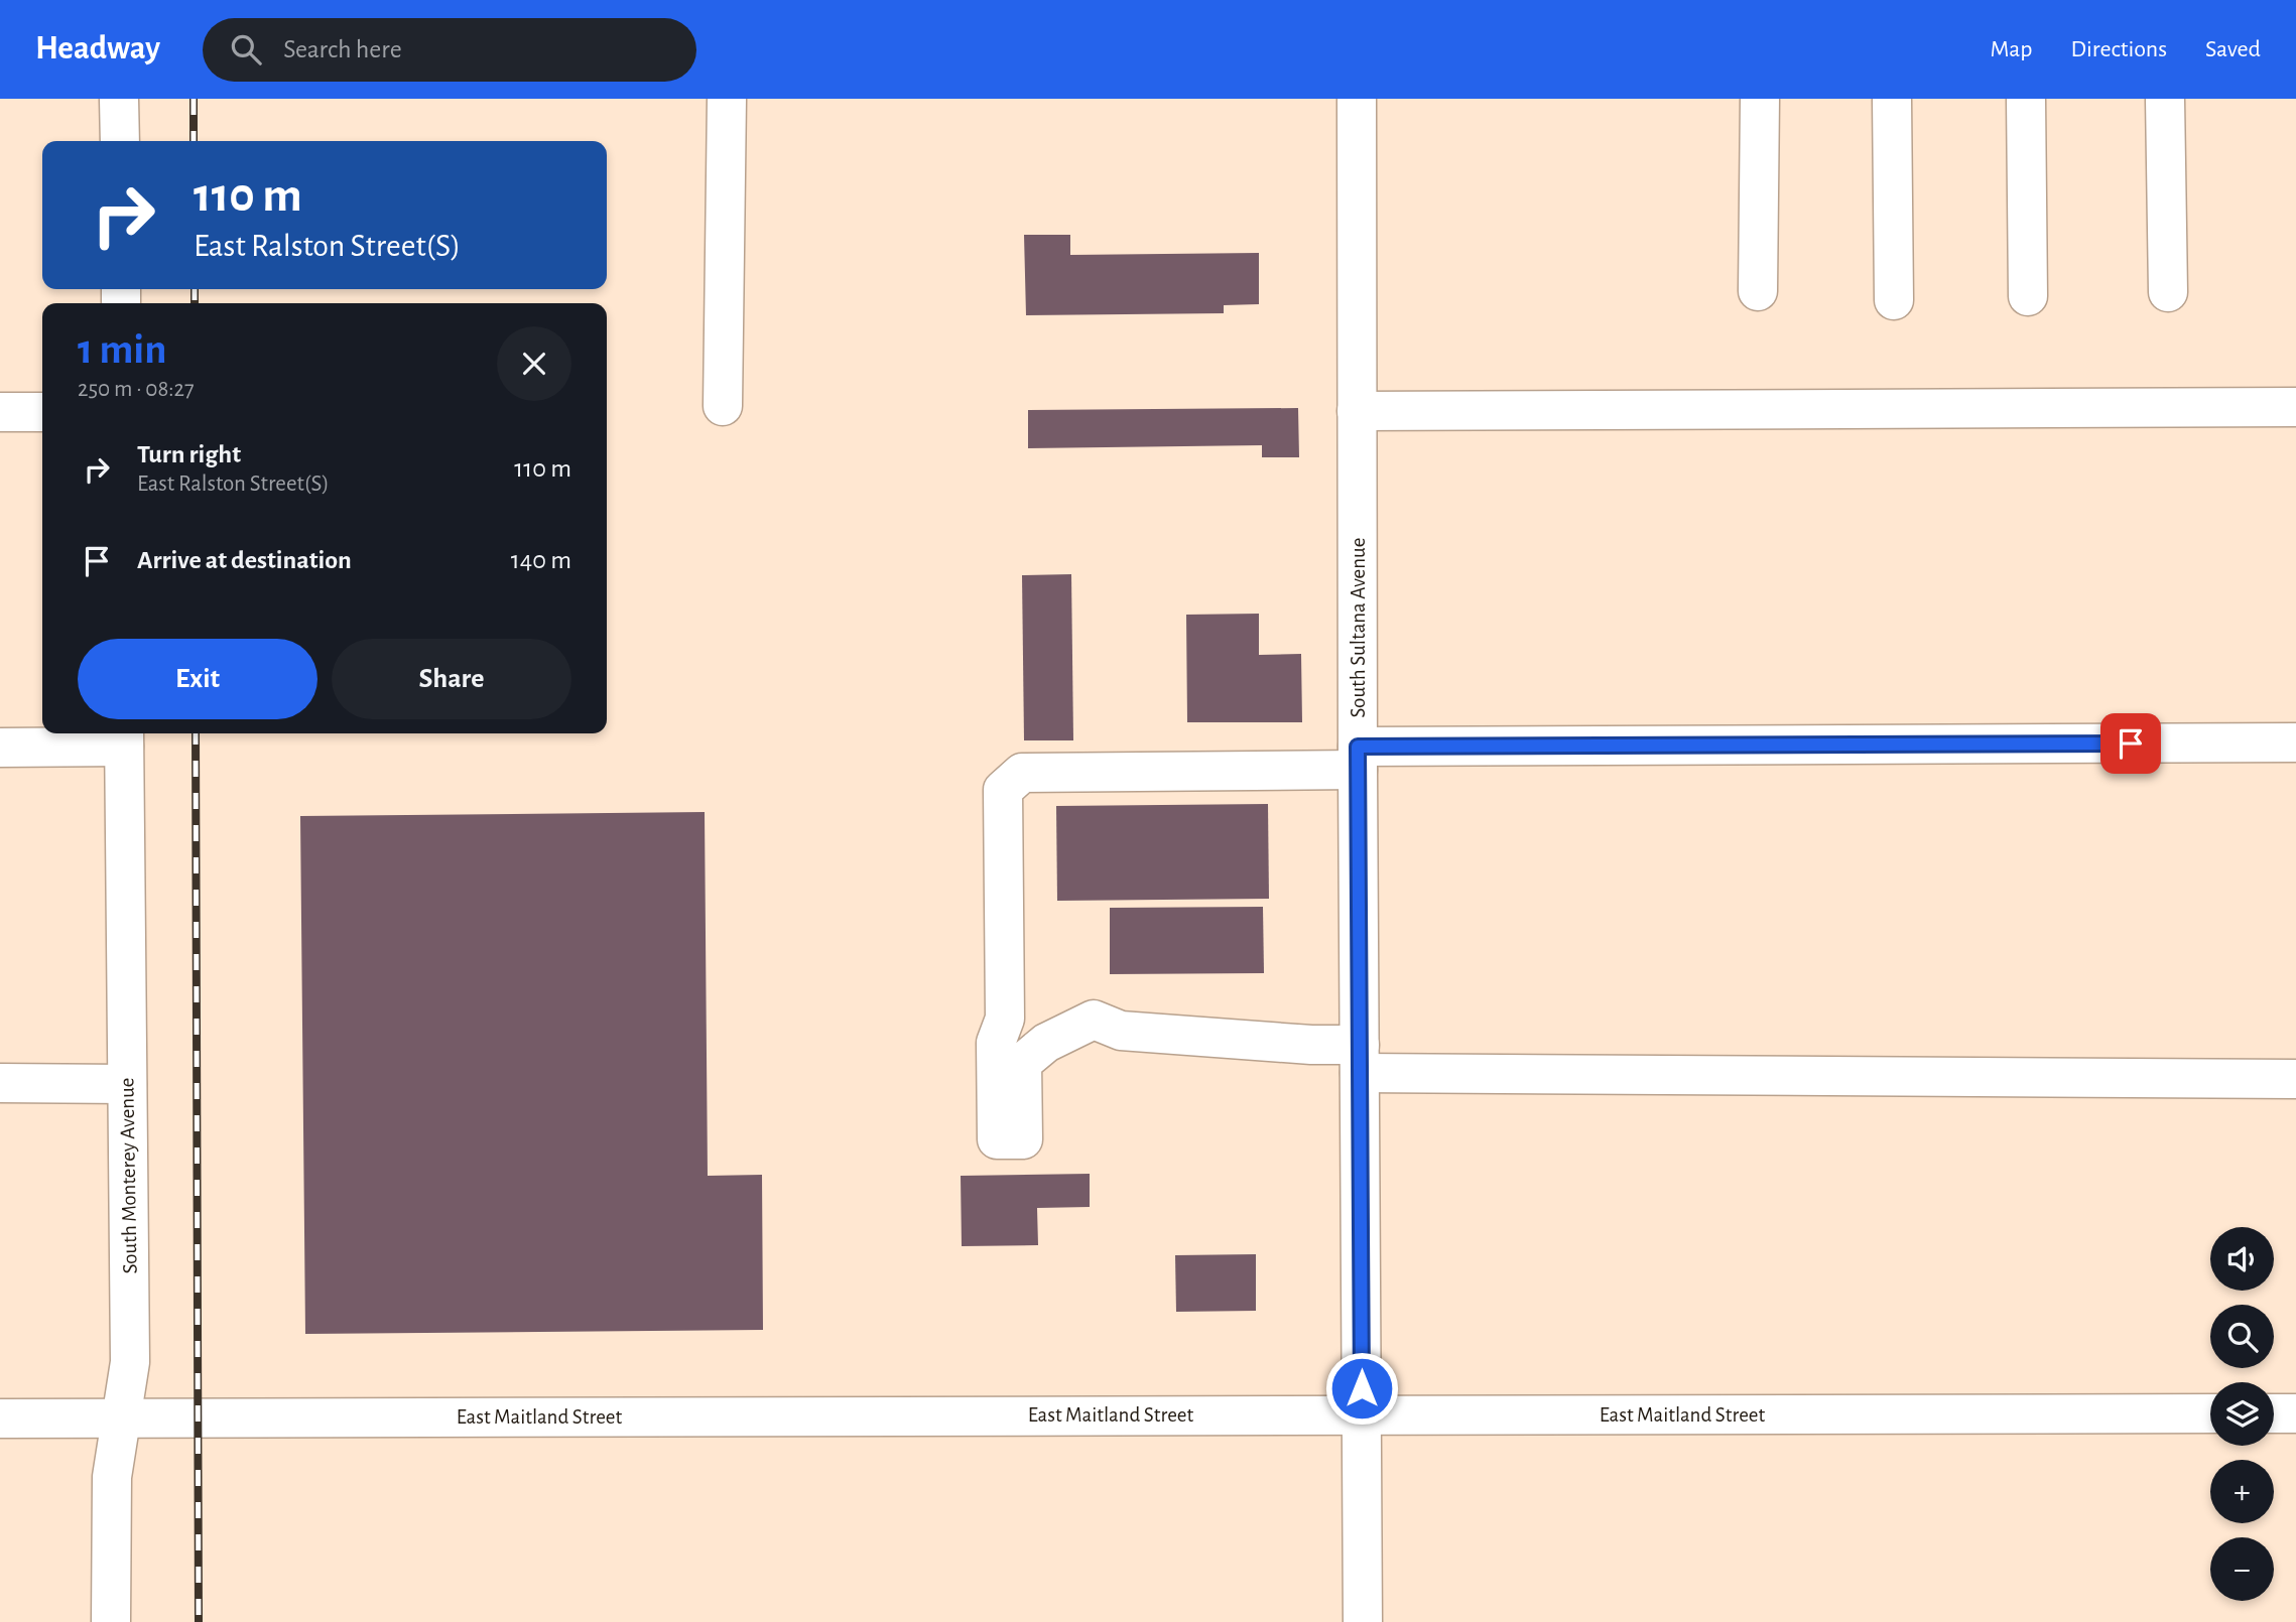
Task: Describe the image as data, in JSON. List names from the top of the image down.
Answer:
{
  "streets": {
    "street": ["South Sultana Avenue", "South Monterey Avenue", "East Maitland Street"]
  },
  "crossings": [
    ["South Sultana Avenue", "East Maitland Street"],
    ["South Monterey Avenue", "East Maitland Street"]
  ],
  "page": {
    "header": "Headway",
    "search": "Search here",
    "nav": ["Map", "Directions", "Saved"],
    "turn": ["110 m", "East Ralston Street(S)"],
    "heading": ["1 min", "250 m · 08:27"],
    "list": [
      {
        "name": "Turn right",
        "note": "East Ralston Street(S)",
        "value": "110 m"
      },
      {
        "name": "Arrive at destination",
        "value": "140 m"
      }
    ],
    "buttons": ["Exit", "Share"],
    "map_buttons": ["+", "−"]
  }
}
